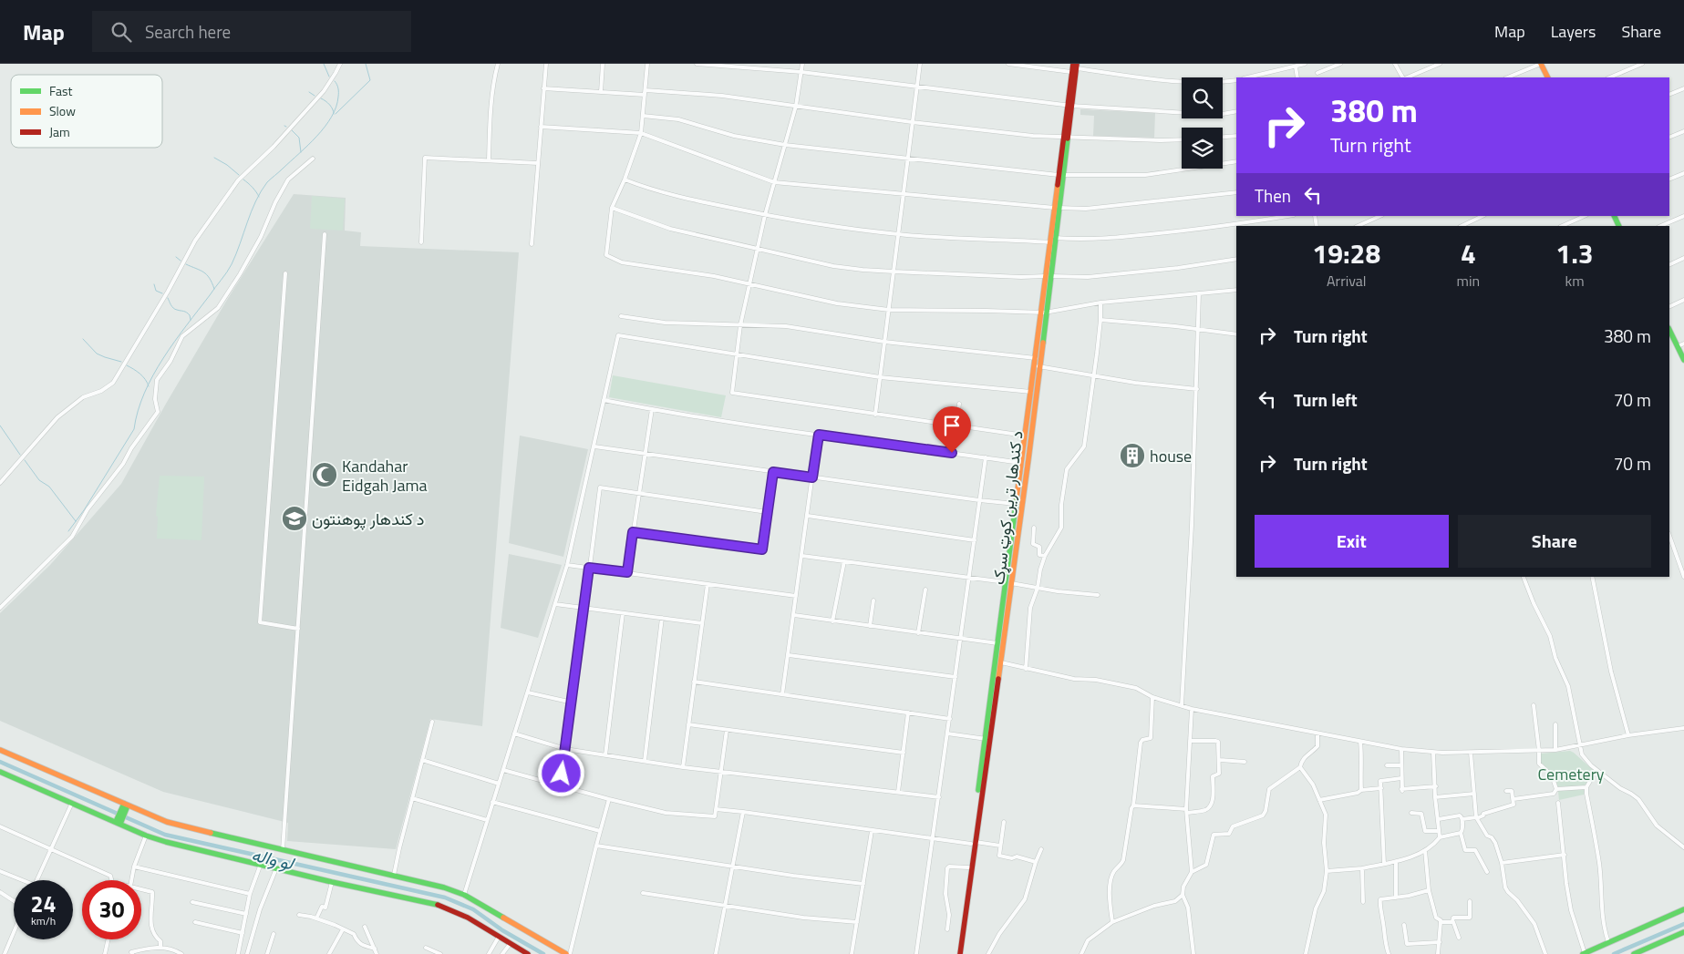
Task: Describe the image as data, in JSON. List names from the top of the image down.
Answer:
{
  "streets": {
    "main road": ["د کندهار ترين کوټ سړک"]
  },
  "water": ["لو واله"],
  "parks": ["Cemetery"],
  "places": {
    "building": ["house"],
    "mosque": ["Kandahar Eidgah Jama"],
    "school or university": ["د کندهار پوهنتون"]
  },
  "legend": ["Fast", "Slow", "Jam"],
  "page": {
    "header": "Map",
    "search": "Search here",
    "nav": ["Map", "Layers", "Share"],
    "turn": ["380 m", "Turn right"],
    "then": "Then",
    "eta": [
      "19:28",
      "Arrival",
      "4",
      "min",
      "1.3",
      "km"
    ],
    "list": [
      {
        "name": "Turn right",
        "value": "380 m"
      },
      {
        "name": "Turn left",
        "value": "70 m"
      },
      {
        "name": "Turn right",
        "value": "70 m"
      }
    ],
    "buttons": ["Exit", "Share"],
    "speed": "24 km/h",
    "limit": "30"
  }
}
